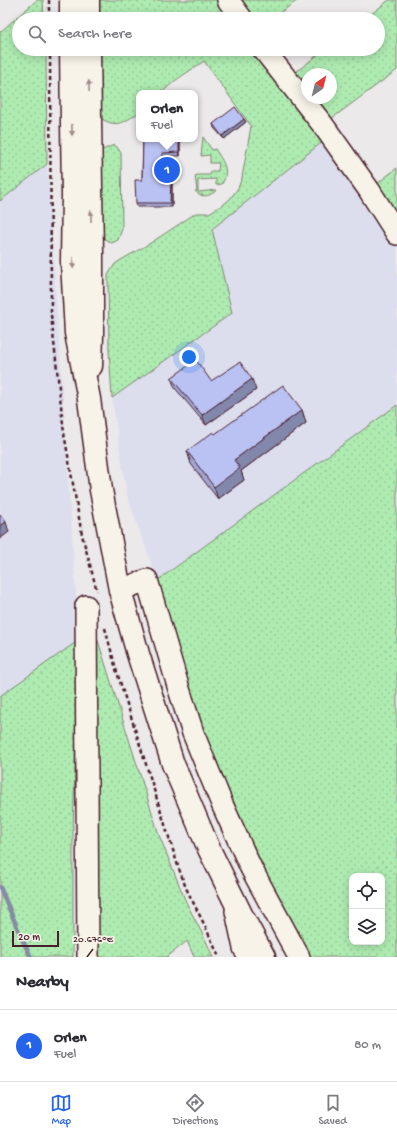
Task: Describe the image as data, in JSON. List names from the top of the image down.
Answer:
{
  "scale_bar": "20 m",
  "north": "top right",
  "page": {
    "search": "Search here",
    "popup": ["Orlen", "Fuel"],
    "pins": "1",
    "scale": "20 m",
    "heading": "Nearby",
    "list": [
      {
        "mark": "1",
        "name": "Orlen",
        "note": "Fuel",
        "value": "80 m"
      }
    ],
    "nav": ["Map", "Directions", "Saved"]
  },
  "coordinates": ["20.676°E"]
}
